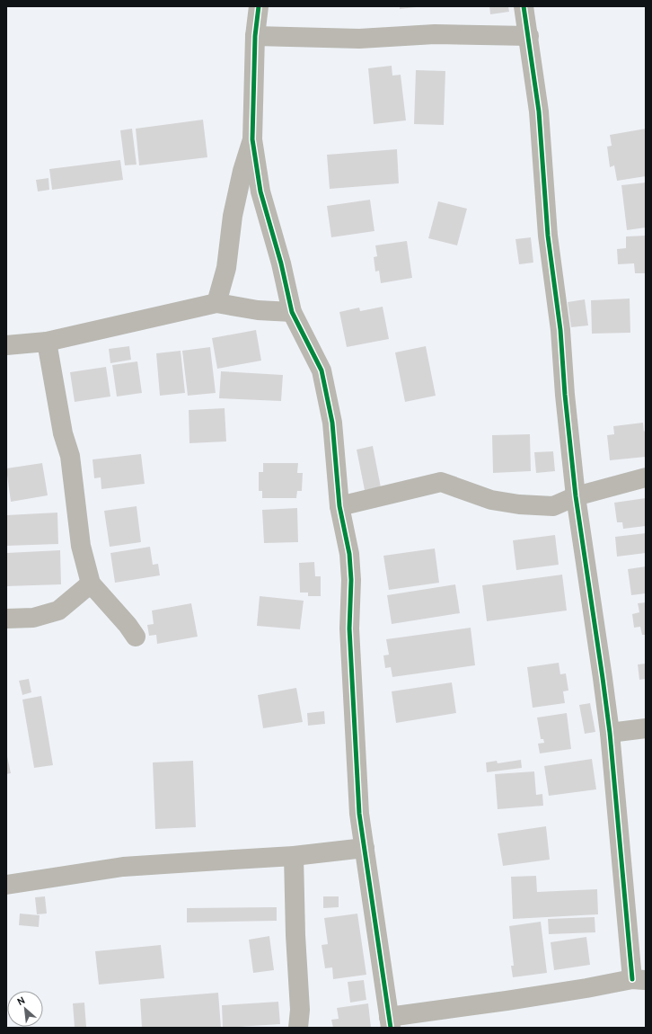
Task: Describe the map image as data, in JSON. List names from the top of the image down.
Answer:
{
  "north": "top left"
}
